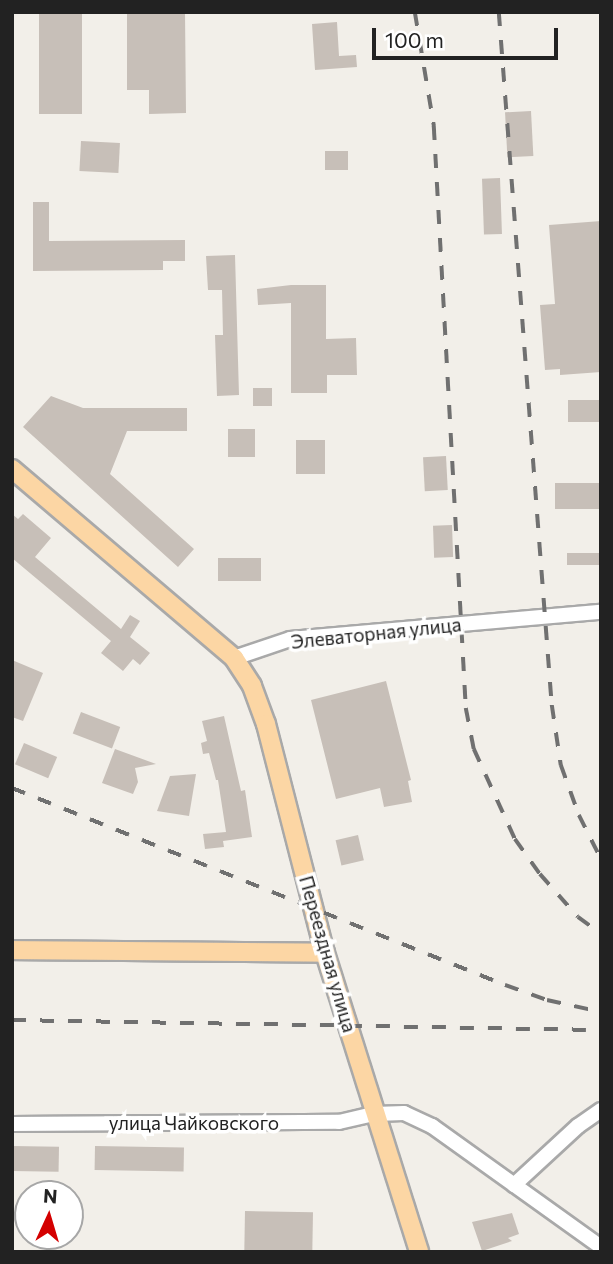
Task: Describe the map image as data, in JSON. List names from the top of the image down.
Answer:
{
  "streets": {
    "main road": ["Переездная улица"],
    "street": ["Элеваторная улица", "улица Чайковского"]
  },
  "crossings": [
    ["Элеваторная улица", "Переездная улица"],
    ["Переездная улица", "улица Чайковского"]
  ],
  "scale_bar": "100 m",
  "north": "top"
}
